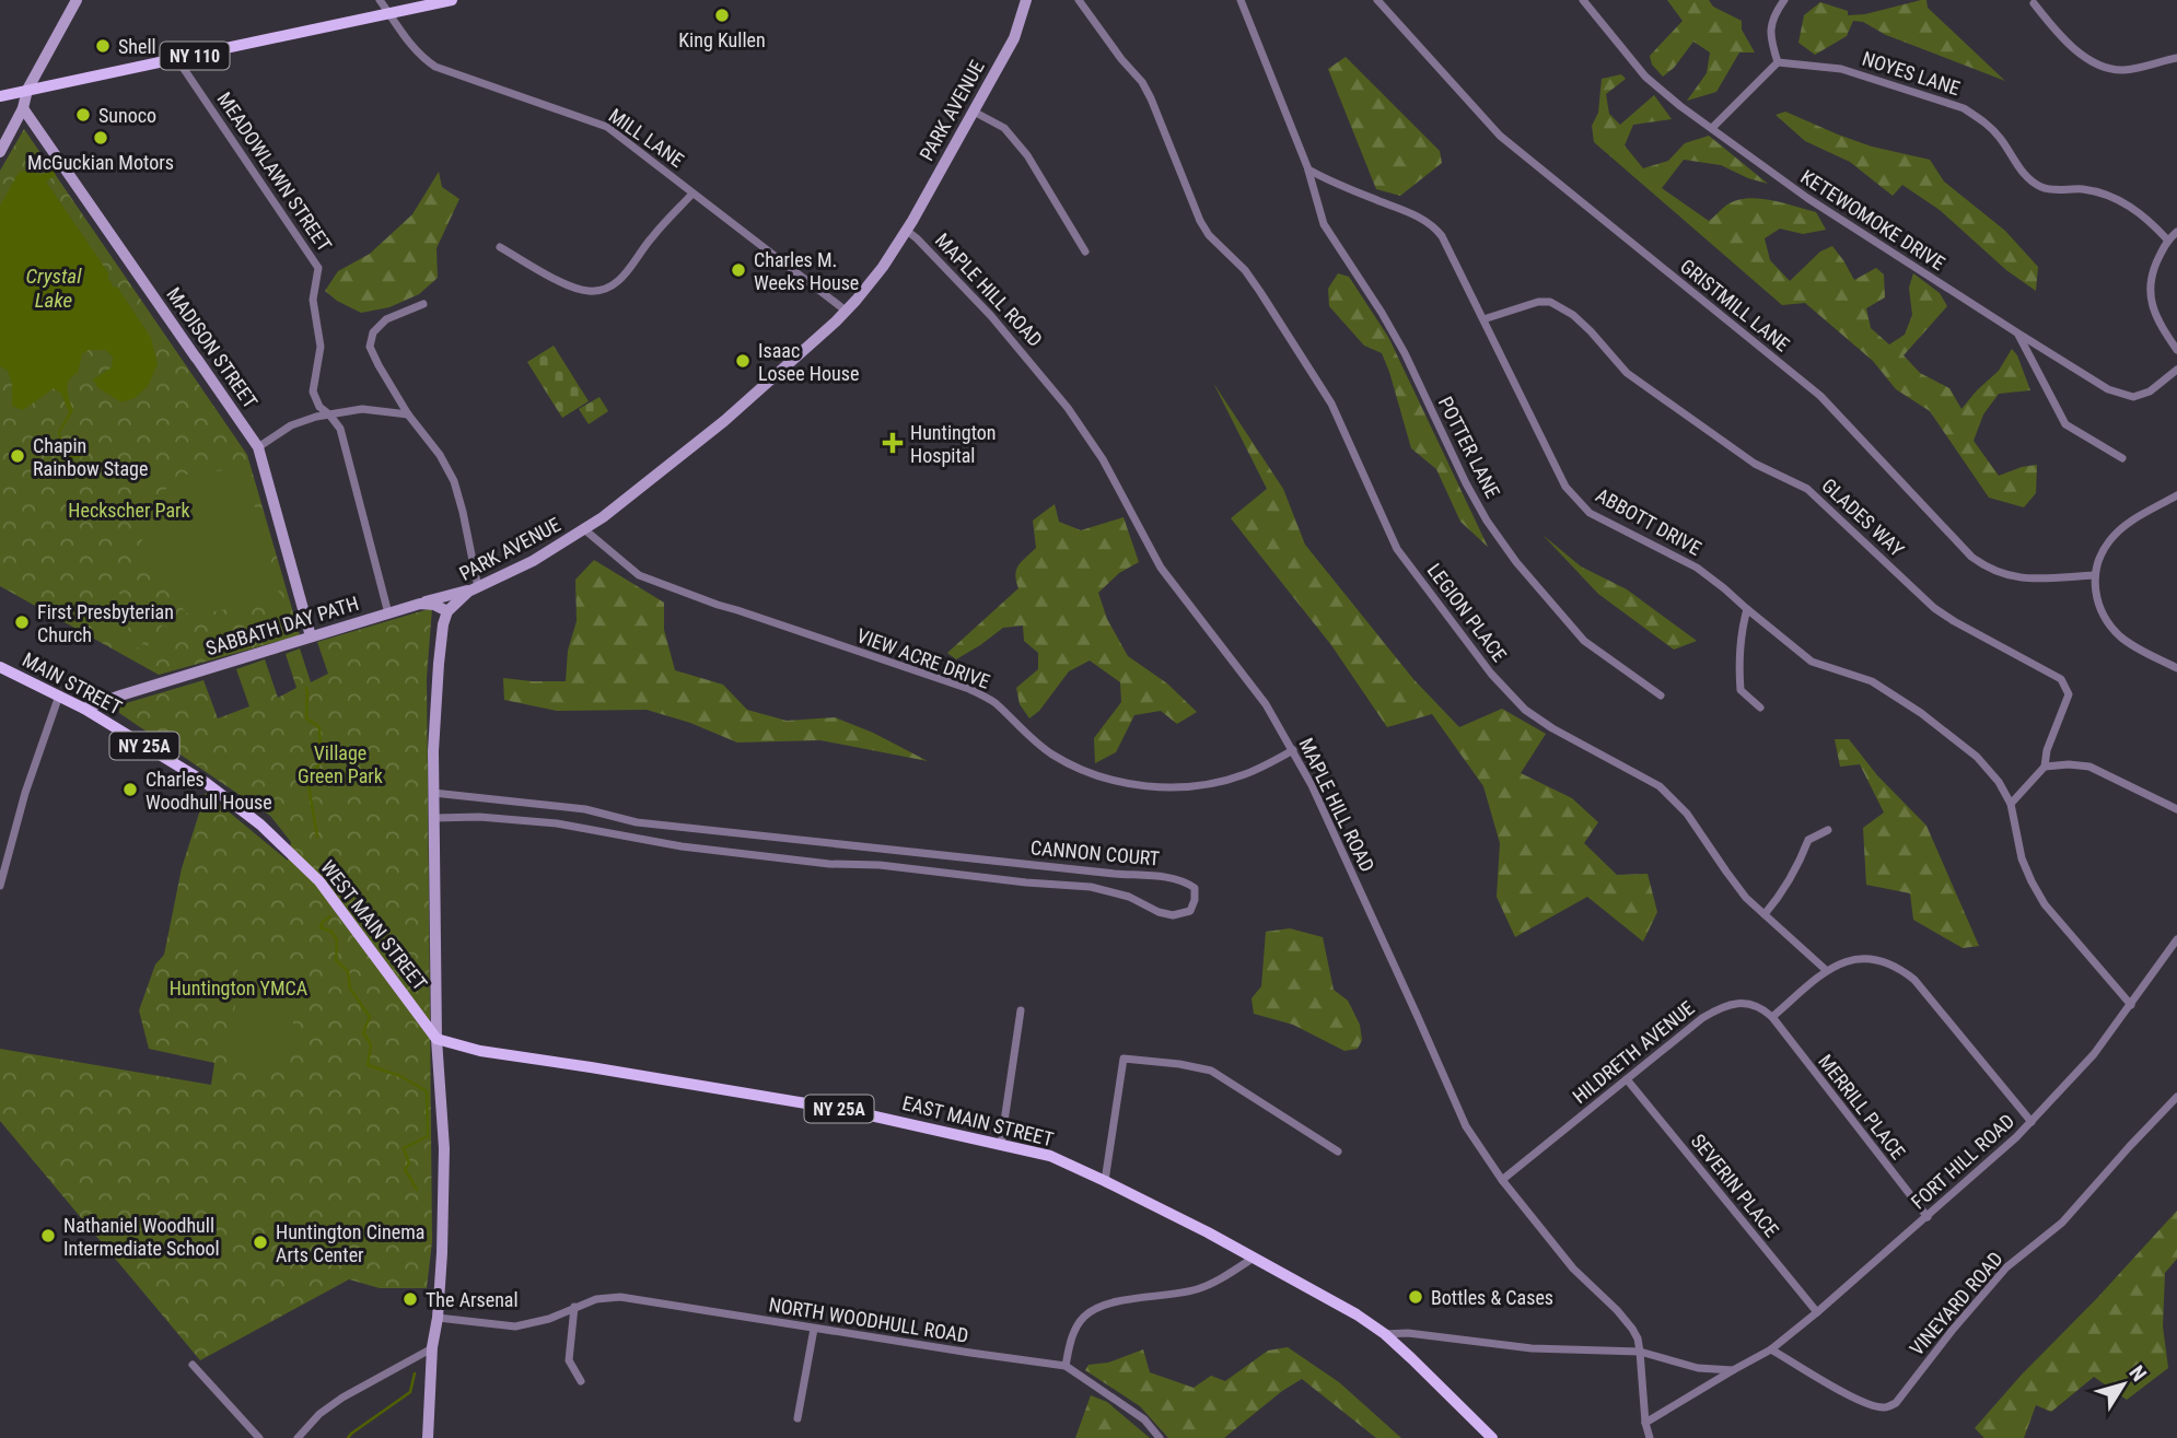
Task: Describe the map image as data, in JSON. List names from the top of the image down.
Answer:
{
  "streets": {
    "main road": [
      "NY 110",
      "PARK AVENUE",
      "MADISON STREET",
      "SABBATH DAY PATH",
      "MAIN STREET",
      "NY 25A",
      "WEST MAIN STREET",
      "EAST MAIN STREET"
    ],
    "street": [
      "NOYES LANE",
      "MILL LANE",
      "MEADOWLAWN STREET",
      "KETEWOMOKE DRIVE",
      "MAPLE HILL ROAD",
      "GRISTMILL LANE",
      "POTTER LANE",
      "GLADES WAY",
      "ABBOTT DRIVE",
      "LEGION PLACE",
      "VIEW ACRE DRIVE",
      "CANNON COURT",
      "HILDRETH AVENUE",
      "MERRILL PLACE",
      "FORT HILL ROAD",
      "SEVERIN PLACE",
      "VINEYARD ROAD",
      "NORTH WOODHULL ROAD"
    ]
  },
  "crossings": [
    ["NY 110", "MILL LANE"],
    ["NY 110", "MEADOWLAWN STREET"],
    ["PARK AVENUE", "MILL LANE"],
    ["PARK AVENUE", "MAPLE HILL ROAD"],
    ["PARK AVENUE", "SABBATH DAY PATH"],
    ["PARK AVENUE", "VIEW ACRE DRIVE"],
    ["MEADOWLAWN STREET", "SABBATH DAY PATH"],
    ["MAPLE HILL ROAD", "VIEW ACRE DRIVE"],
    ["MAPLE HILL ROAD", "HILDRETH AVENUE"],
    ["MAPLE HILL ROAD", "FORT HILL ROAD"],
    ["MADISON STREET", "SABBATH DAY PATH"],
    ["POTTER LANE", "ABBOTT DRIVE"],
    ["GLADES WAY", "ABBOTT DRIVE"],
    ["ABBOTT DRIVE", "FORT HILL ROAD"],
    ["SABBATH DAY PATH", "MAIN STREET"],
    ["MAIN STREET", "WEST MAIN STREET"],
    ["WEST MAIN STREET", "EAST MAIN STREET"],
    ["HILDRETH AVENUE", "MERRILL PLACE"],
    ["HILDRETH AVENUE", "SEVERIN PLACE"],
    ["MERRILL PLACE", "FORT HILL ROAD"],
    ["FORT HILL ROAD", "SEVERIN PLACE"],
    ["FORT HILL ROAD", "VINEYARD ROAD"]
  ],
  "water": ["Crystal Lake"],
  "parks": ["Heckscher Park", "Village Green Park", "Huntington YMCA"],
  "places": {
    "other": [
      "King Kullen",
      "Shell",
      "Sunoco",
      "McGuckian Motors",
      "Charles M. Weeks House",
      "Isaac Losee House",
      "Chapin Rainbow Stage",
      "First Presbyterian Church",
      "Charles Woodhull House",
      "Nathaniel Woodhull Intermediate School",
      "Huntington Cinema Arts Center",
      "Bottles & Cases",
      "The Arsenal"
    ],
    "health": ["Huntington Hospital"]
  },
  "north": "top right"
}
